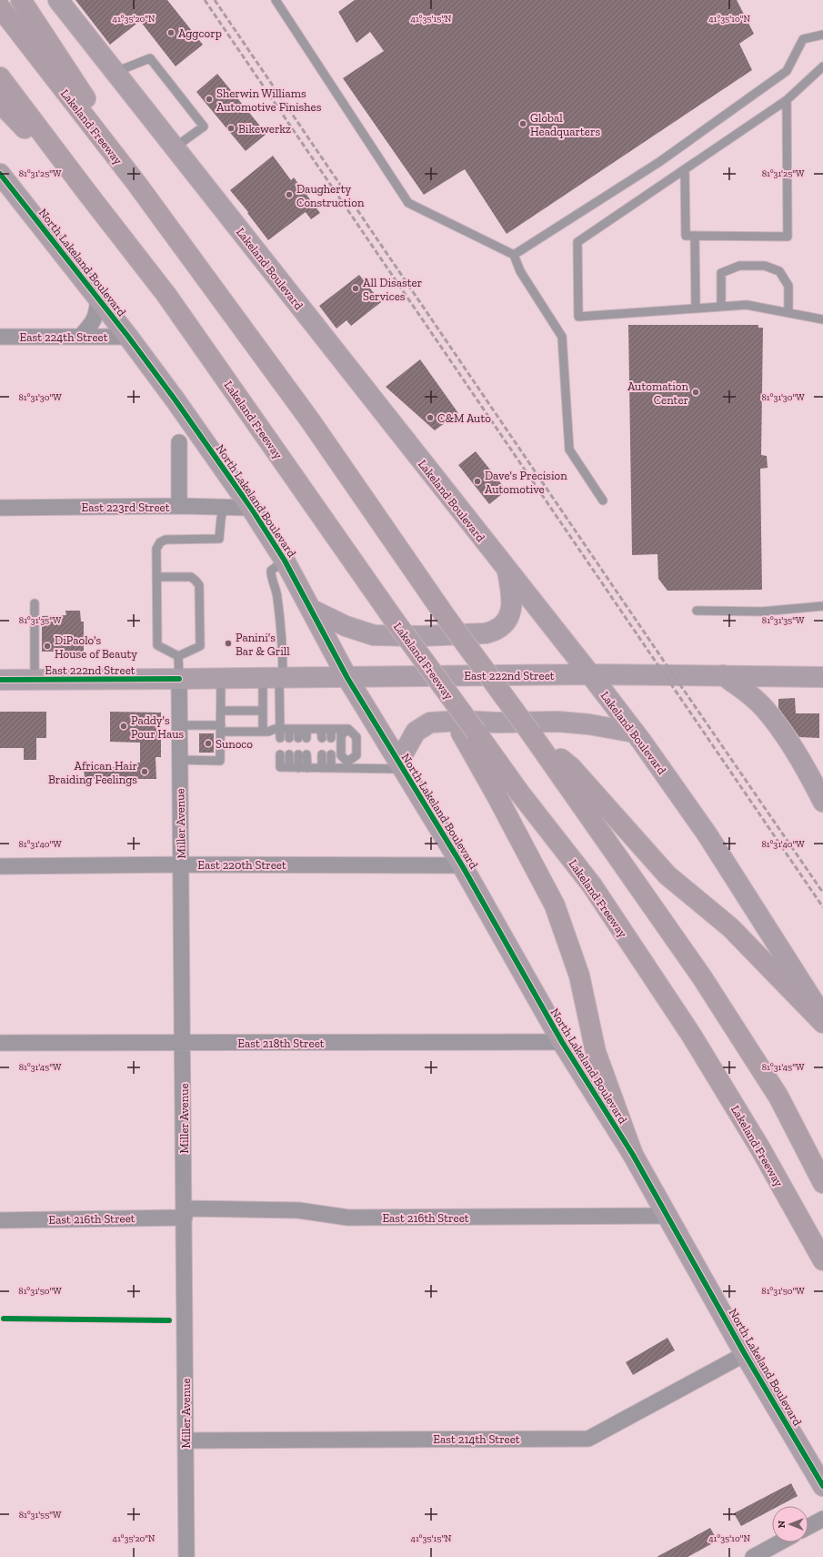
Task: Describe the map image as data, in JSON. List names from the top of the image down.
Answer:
{
  "streets": {
    "highway": ["Lakeland Freeway"],
    "street": [
      "North Lakeland Boulevard",
      "Lakeland Boulevard",
      "East 224th Street",
      "East 223rd Street",
      "East 222nd Street",
      "Miller Avenue",
      "East 220th Street",
      "East 218th Street",
      "East 216th Street",
      "East 214th Street"
    ]
  },
  "crossings": [
    ["North Lakeland Boulevard", "East 224th Street"],
    ["North Lakeland Boulevard", "East 223rd Street"],
    ["North Lakeland Boulevard", "East 222nd Street"],
    ["North Lakeland Boulevard", "East 220th Street"],
    ["North Lakeland Boulevard", "East 218th Street"],
    ["North Lakeland Boulevard", "East 216th Street"],
    ["North Lakeland Boulevard", "East 214th Street"],
    ["Lakeland Boulevard", "East 222nd Street"],
    ["East 222nd Street", "Miller Avenue"],
    ["Miller Avenue", "East 220th Street"],
    ["Miller Avenue", "East 218th Street"],
    ["Miller Avenue", "East 216th Street"],
    ["Miller Avenue", "East 214th Street"]
  ],
  "places": [
    "Aggcorp",
    "Sherwin Williams Automotive Finishes",
    "Global Headquarters",
    "Bikewerkz",
    "Daugherty Construction",
    "All Disaster Services",
    "Automation Center",
    "C&M Auto",
    "Dave's Precision Automotive",
    "Panini's Bar & Grill",
    "DiPaolo's House of Beauty",
    "Paddy's Pour Haus",
    "Sunoco",
    "African Hair Braiding Feelings"
  ],
  "north": "left",
  "coordinates": [
    "41°35'20\"N",
    "41°35'15\"N",
    "41°35'10\"N",
    "81°31'25\"W",
    "81°31'30\"W",
    "81°31'35\"W",
    "81°31'40\"W",
    "81°31'45\"W",
    "81°31'50\"W",
    "81°31'55\"W"
  ]
}
